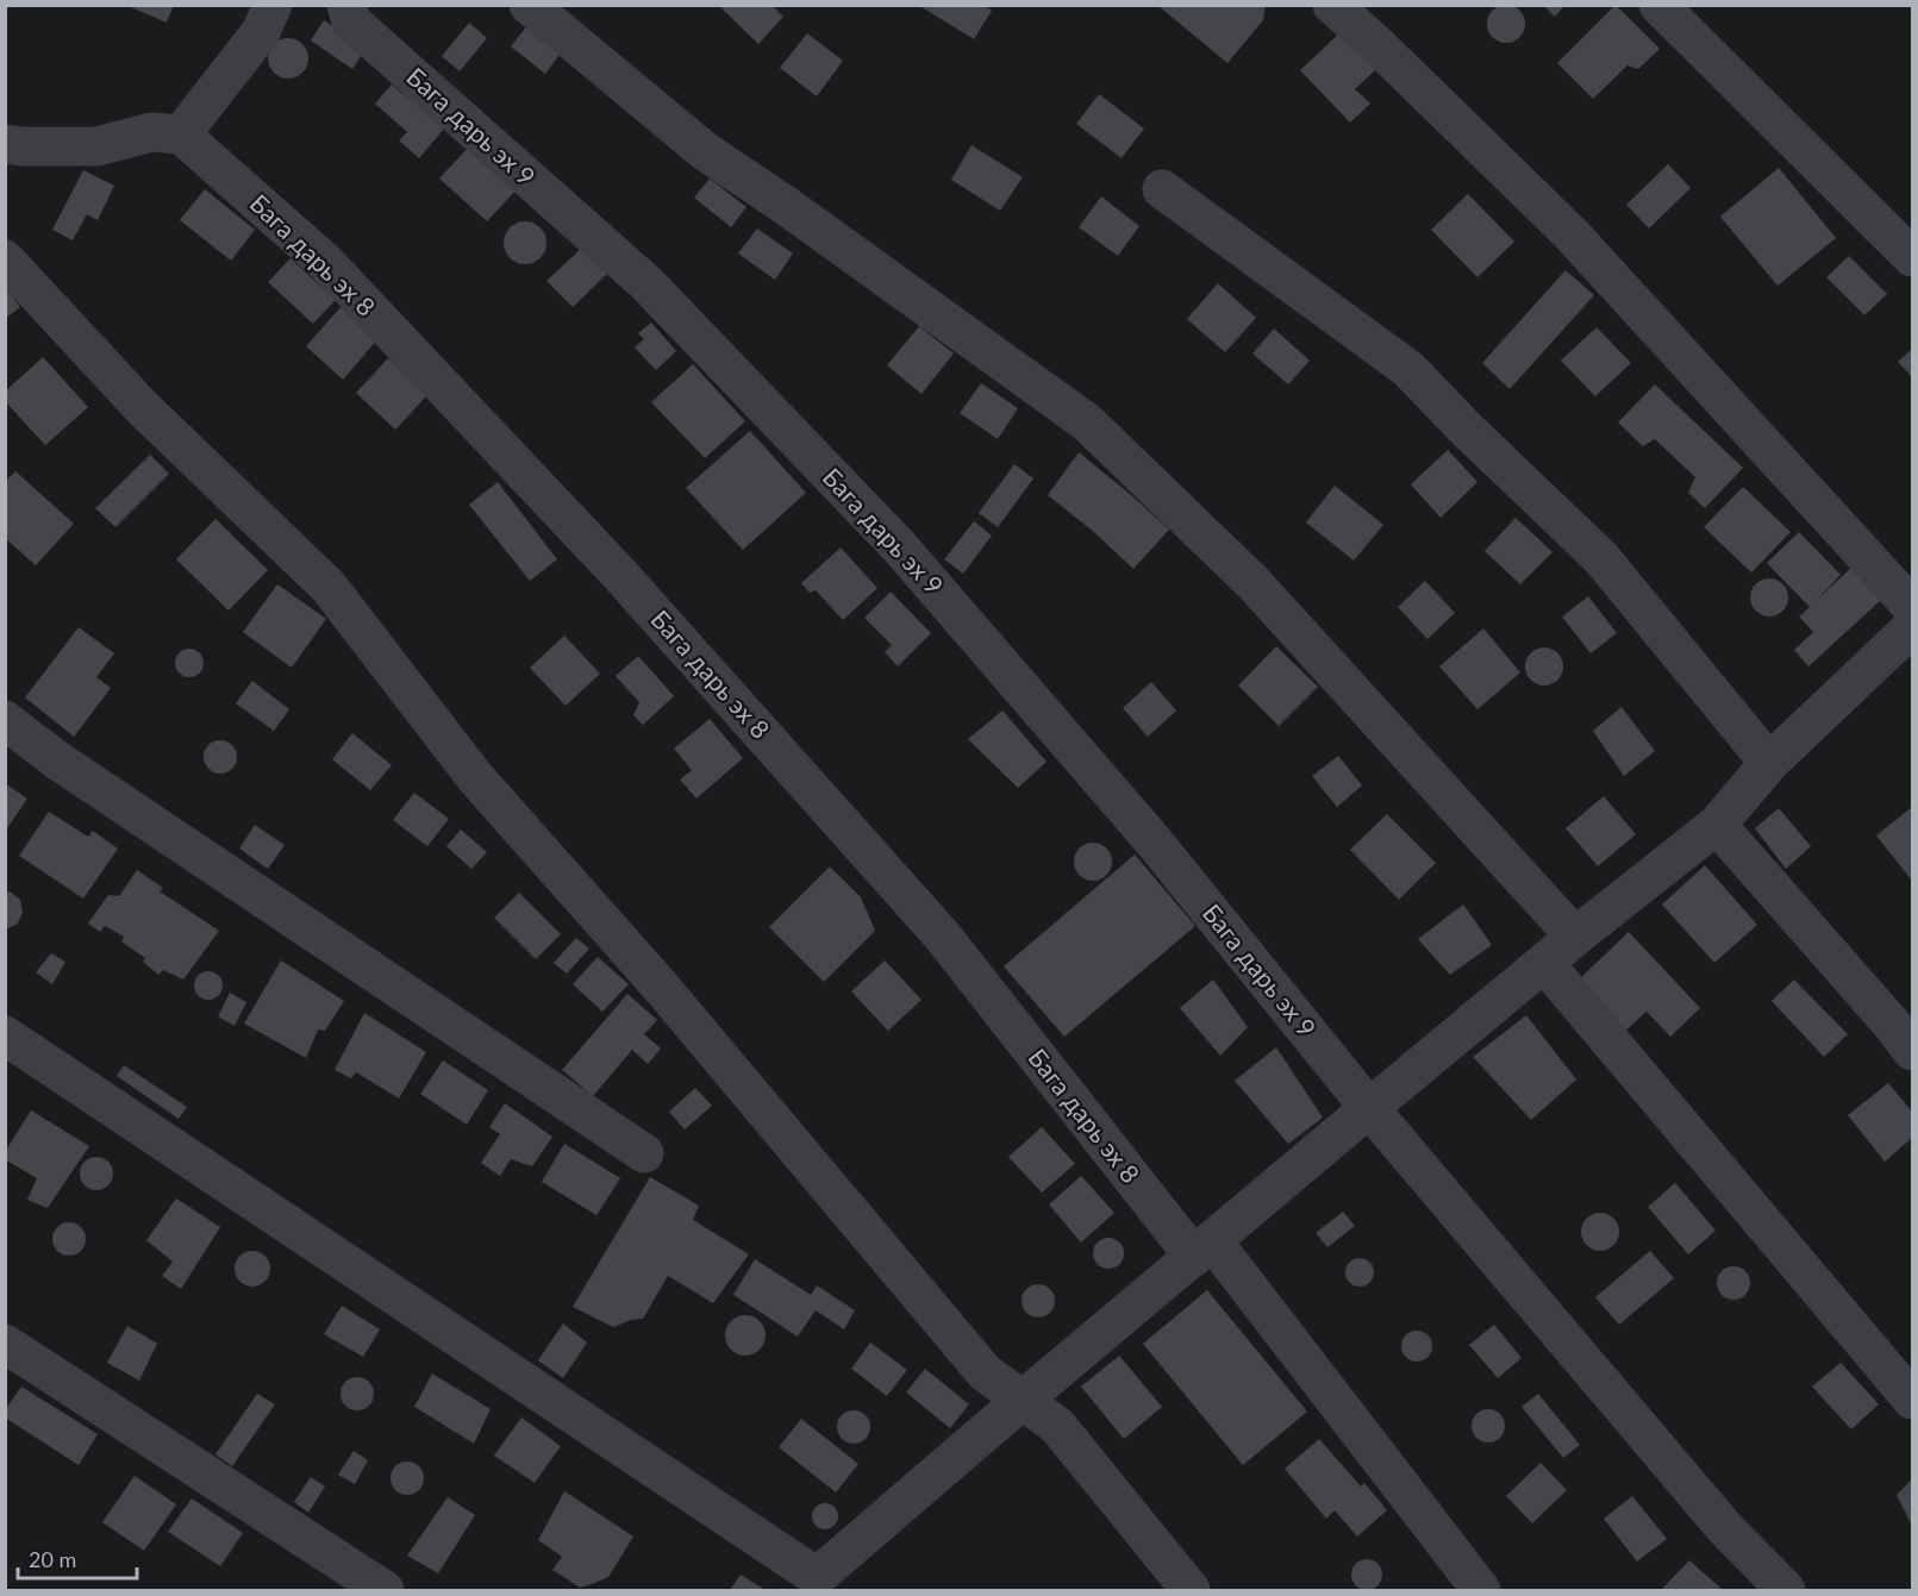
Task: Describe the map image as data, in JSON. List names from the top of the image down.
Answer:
{
  "streets": {
    "street": ["Бага дарь эх 9", "Бага дарь эх 8"]
  },
  "scale_bar": "20 m"
}
